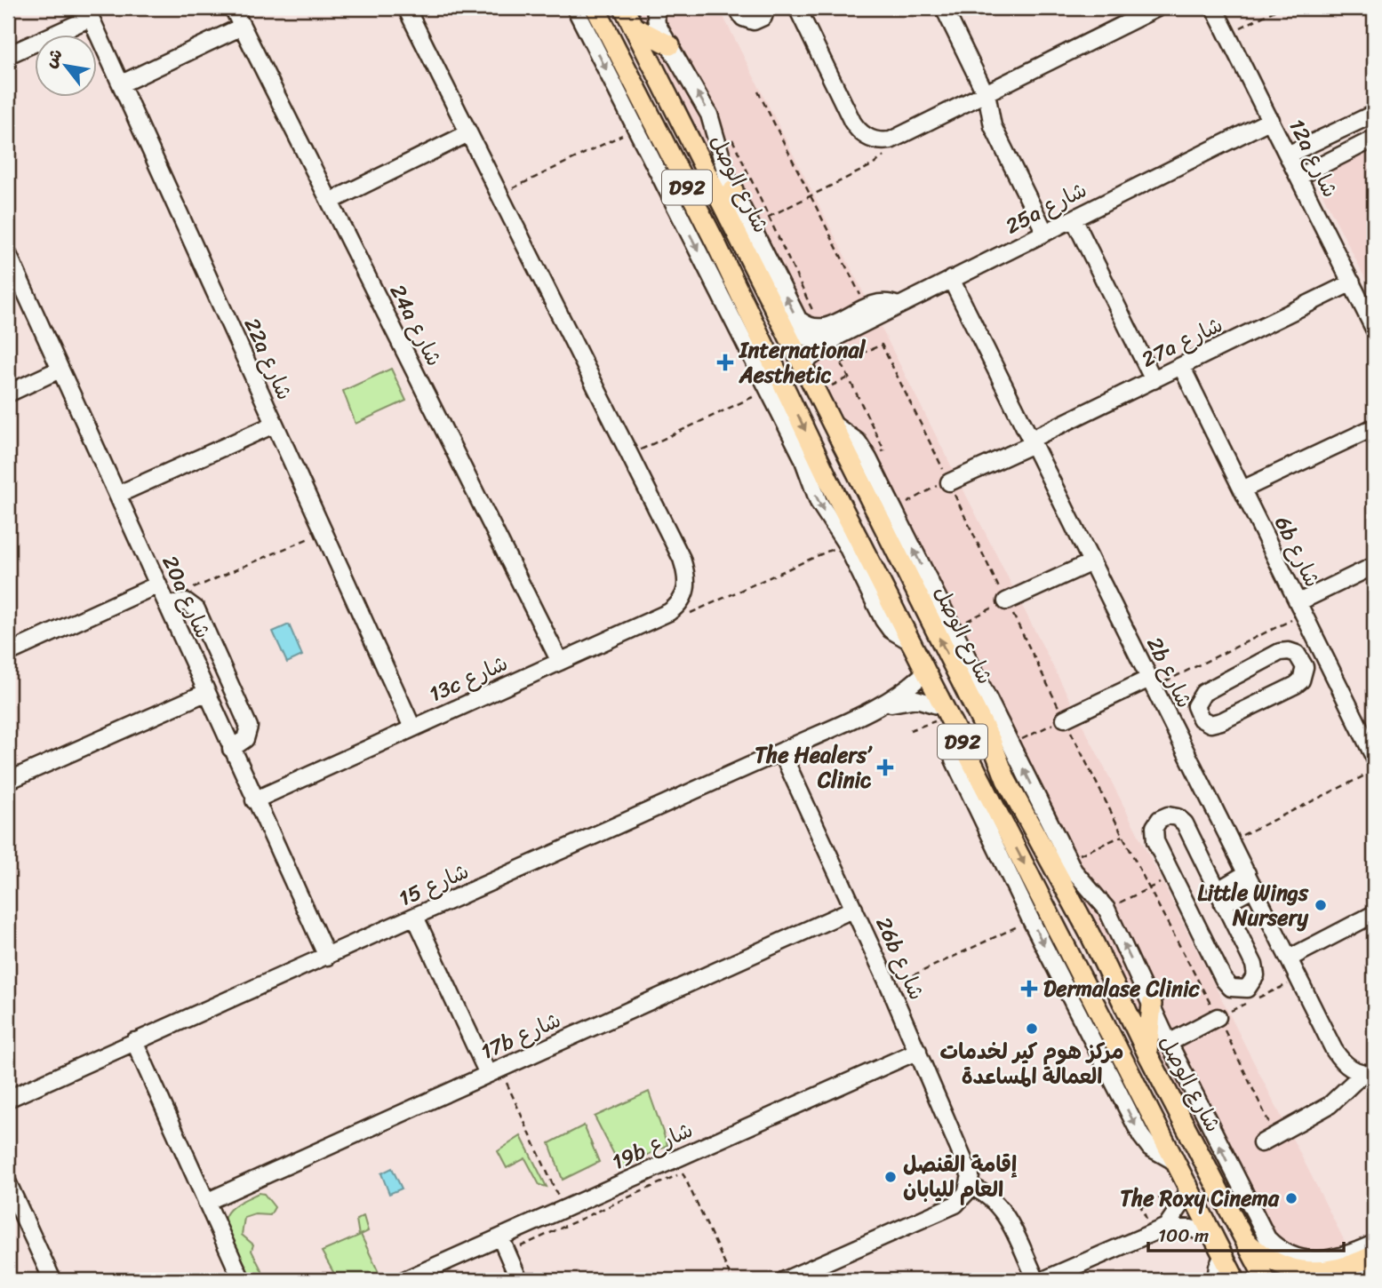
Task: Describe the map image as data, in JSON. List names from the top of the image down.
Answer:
{
  "streets": {
    "main road": ["شارع الوصل", "D92"],
    "street": [
      "12a شارع",
      "25a شارع",
      "24a شارع",
      "27a شارع",
      "22a شارع",
      "6b شارع",
      "20a شارع",
      "2b شارع",
      "13c شارع",
      "شارع 15",
      "26b شارع",
      "17b شارع",
      "19b شارع"
    ]
  },
  "crossings": [
    ["12a شارع", "25a شارع"],
    ["12a شارع", "27a شارع"],
    ["شارع الوصل", "25a شارع"],
    ["D92", "شارع 15"],
    ["25a شارع", "2b شارع"],
    ["24a شارع", "13c شارع"],
    ["27a شارع", "6b شارع"],
    ["27a شارع", "2b شارع"],
    ["22a شارع", "13c شارع"],
    ["20a شارع", "13c شارع"],
    ["20a شارع", "شارع 15"],
    ["شارع 15", "26b شارع"],
    ["26b شارع", "17b شارع"],
    ["26b شارع", "19b شارع"]
  ],
  "places": {
    "health": ["International Aesthetic", "The Healers’ Clinic", "Dermalase Clinic"],
    "other": [
      "Little Wings Nursery",
      "مركز هوم كير لخدمات العمالة المساعدة",
      "إقامة القنصل العام لليابان",
      "The Roxy Cinema"
    ]
  },
  "scale_bar": "100 m",
  "north": "top left"
}
